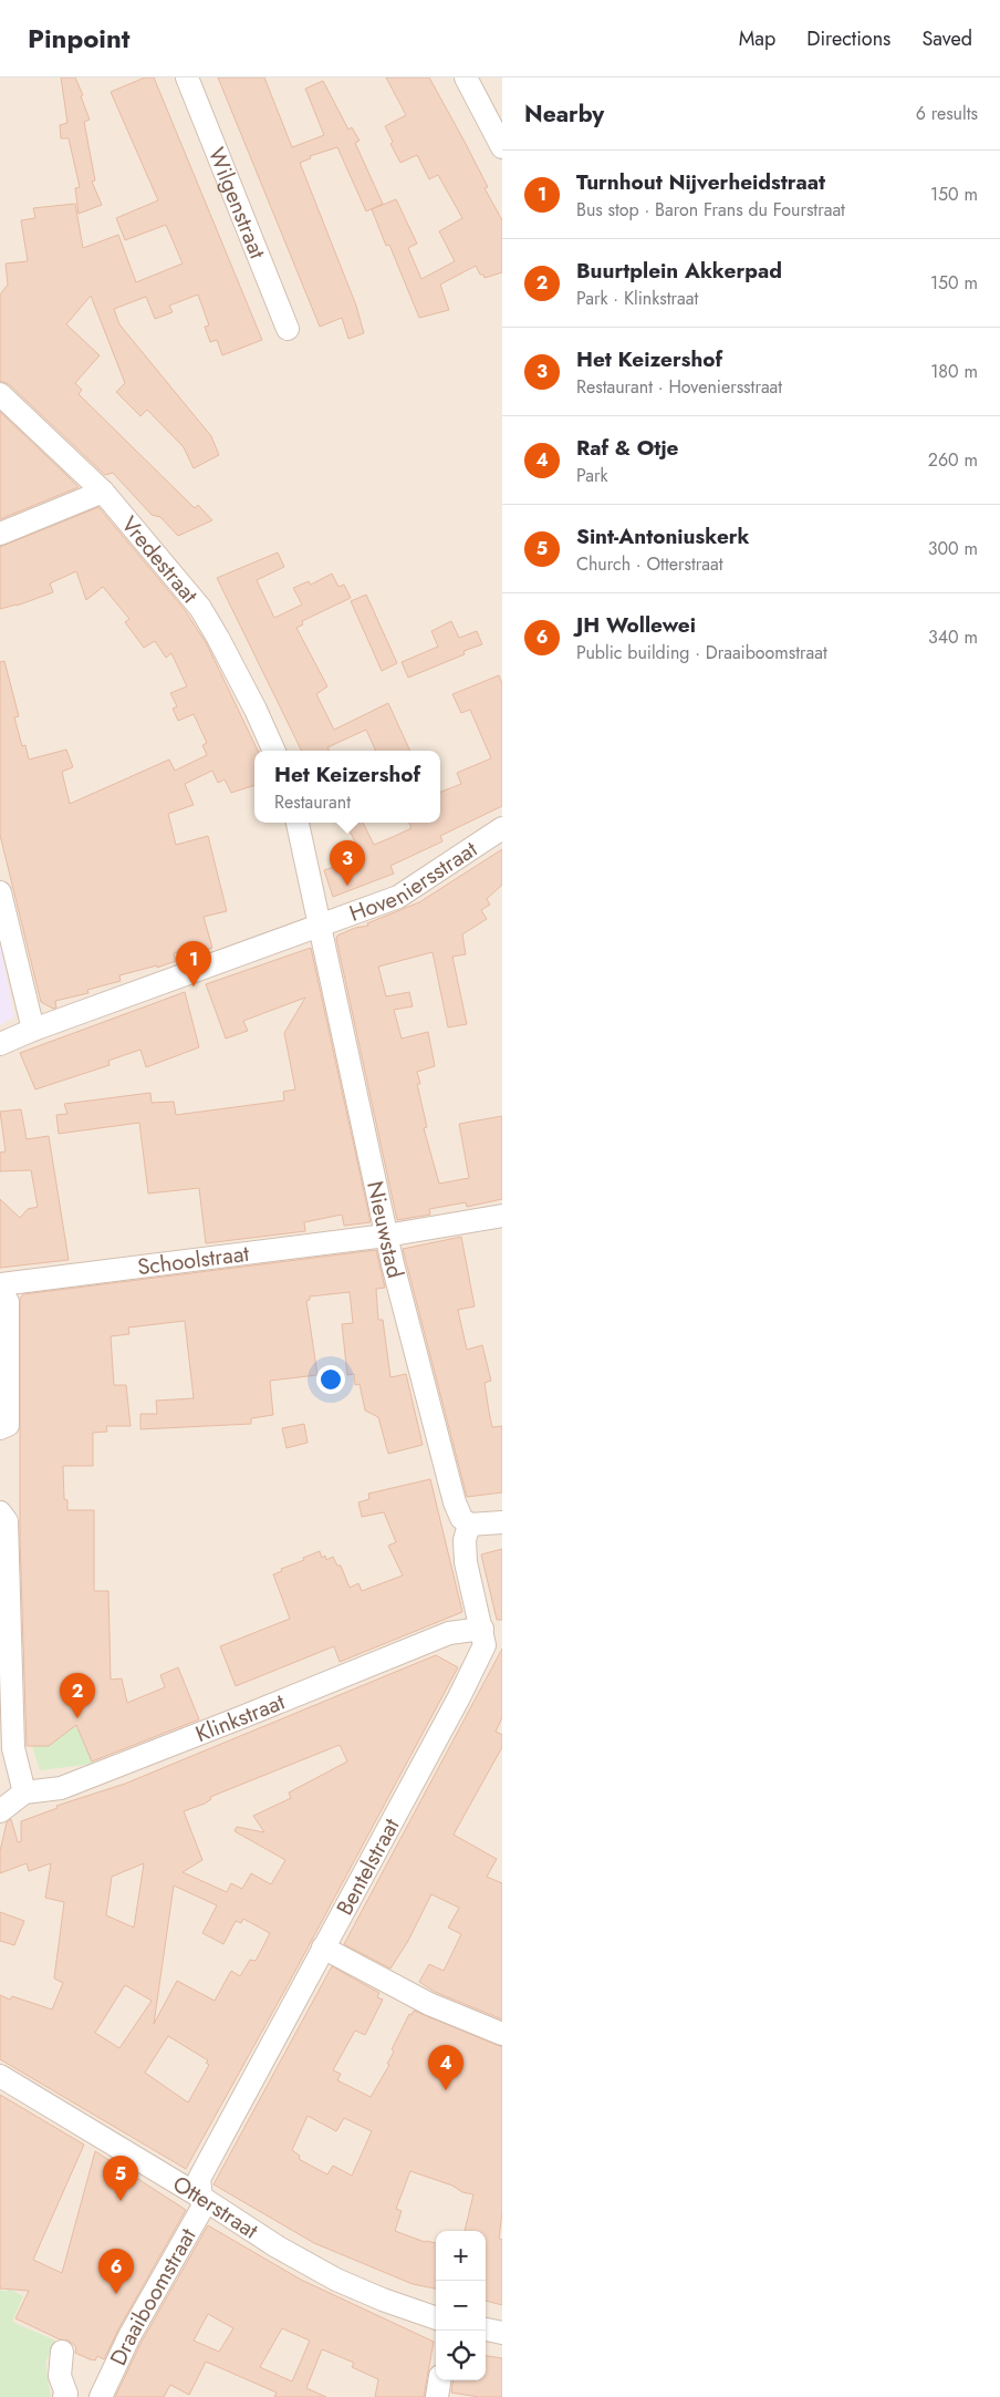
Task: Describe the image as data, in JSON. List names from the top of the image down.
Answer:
{
  "streets": {
    "street": [
      "Wilgenstraat",
      "Vredestraat",
      "Hoveniersstraat",
      "Nieuwstad",
      "Schoolstraat",
      "Klinkstraat",
      "Bentelstraat",
      "Otterstraat",
      "Draaiboomstraat"
    ]
  },
  "crossings": [
    ["Hoveniersstraat", "Nieuwstad"],
    ["Nieuwstad", "Schoolstraat"],
    ["Nieuwstad", "Bentelstraat"],
    ["Klinkstraat", "Bentelstraat"],
    ["Bentelstraat", "Otterstraat"],
    ["Bentelstraat", "Draaiboomstraat"],
    ["Otterstraat", "Draaiboomstraat"]
  ],
  "page": {
    "header": "Pinpoint",
    "nav": ["Map", "Directions", "Saved"],
    "heading": ["Nearby", "6 results"],
    "list": [
      {
        "mark": "1",
        "name": "Turnhout Nijverheidstraat",
        "note": "Bus stop · Baron Frans du Fourstraat",
        "value": "150 m"
      },
      {
        "mark": "2",
        "name": "Buurtplein Akkerpad",
        "note": "Park · Klinkstraat",
        "value": "150 m"
      },
      {
        "mark": "3",
        "name": "Het Keizershof",
        "note": "Restaurant · Hoveniersstraat",
        "value": "180 m"
      },
      {
        "mark": "4",
        "name": "Raf & Otje",
        "note": "Park",
        "value": "260 m"
      },
      {
        "mark": "5",
        "name": "Sint-Antoniuskerk",
        "note": "Church · Otterstraat",
        "value": "300 m"
      },
      {
        "mark": "6",
        "name": "JH Wollewei",
        "note": "Public building · Draaiboomstraat",
        "value": "340 m"
      }
    ],
    "popup": ["Het Keizershof", "Restaurant"],
    "pins": [
      "3",
      "1",
      "2",
      "4",
      "5",
      "6"
    ],
    "map_buttons": ["+", "−"]
  }
}
